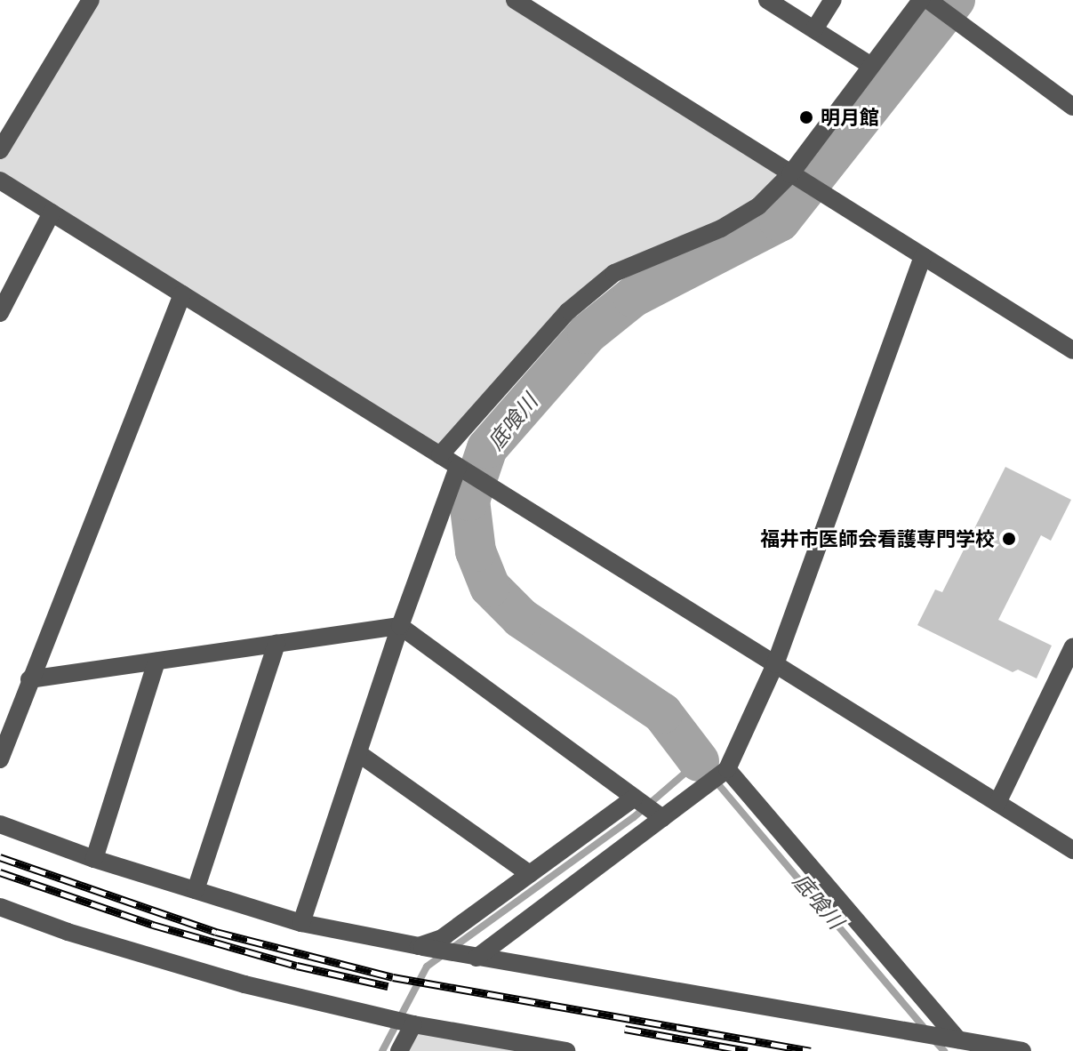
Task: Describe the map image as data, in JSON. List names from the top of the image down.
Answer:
{
  "water": ["底喰川"],
  "places": ["明月館", "福井市医師会看護専門学校"]
}
